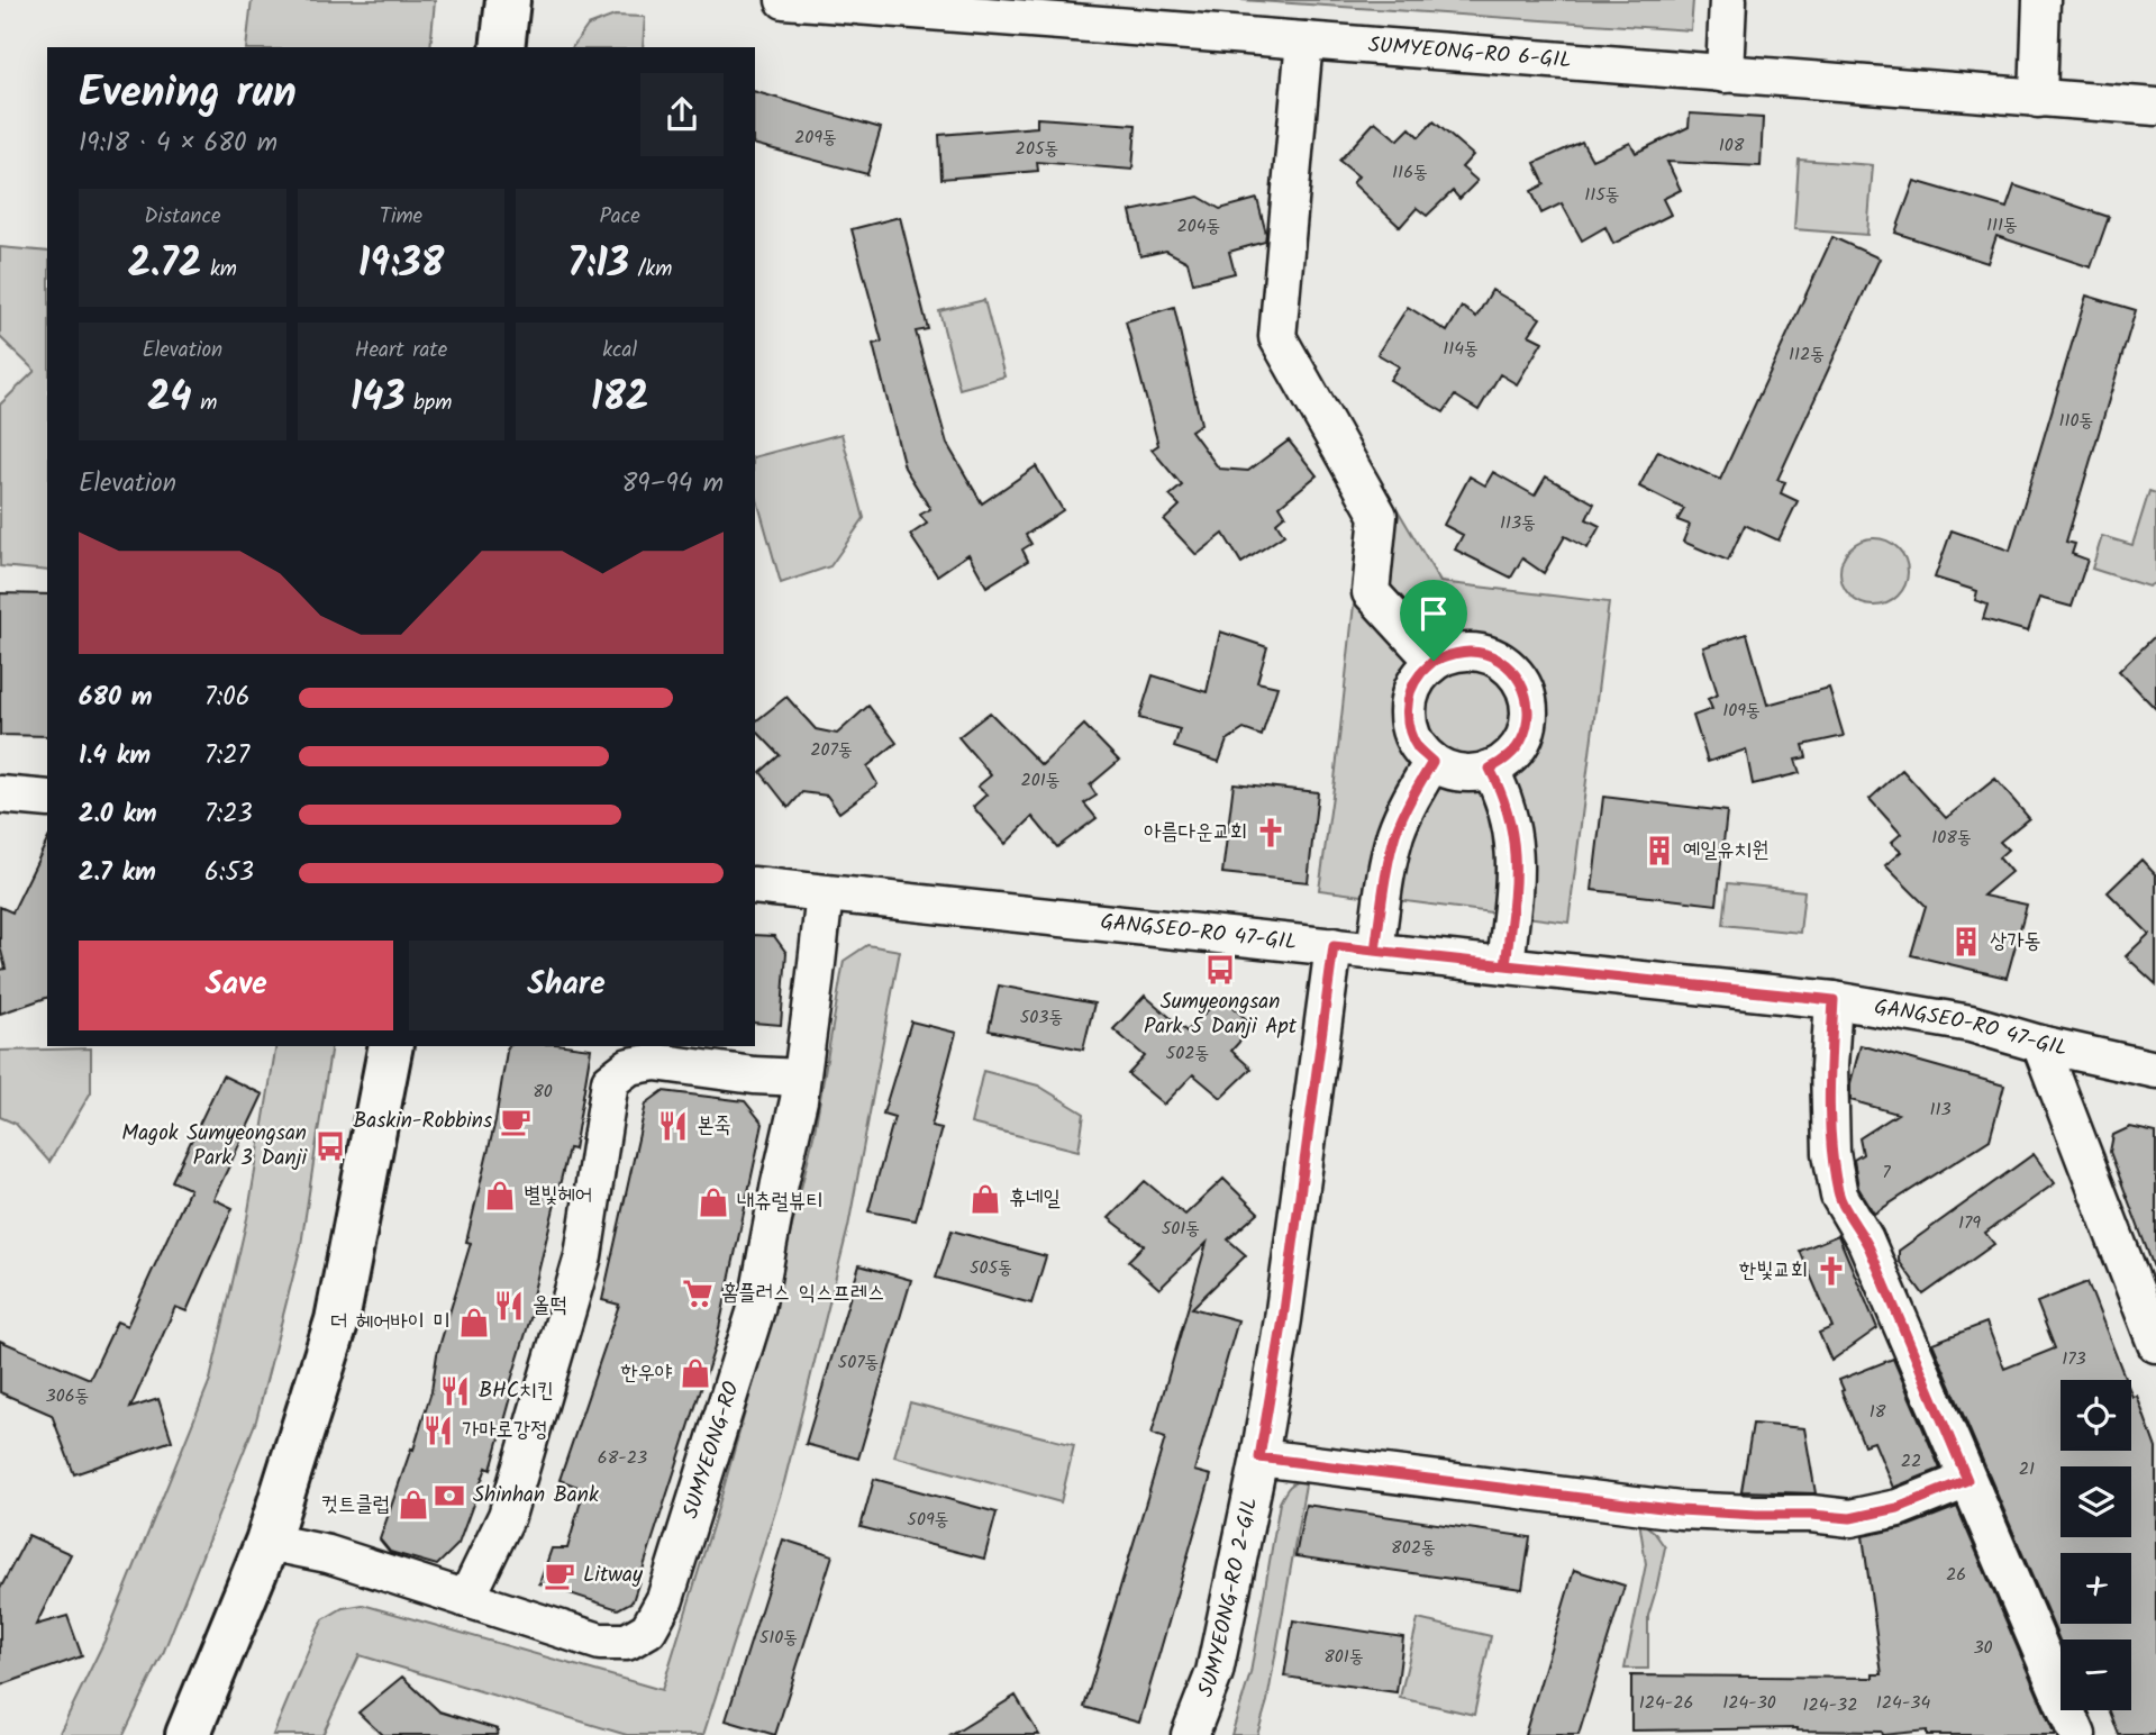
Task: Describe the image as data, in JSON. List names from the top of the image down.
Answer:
{
  "streets": {
    "street": [
      "SUMYEONG-RO 6-GIL",
      "GANGSEO-RO 47-GIL",
      "SUMYEONG-RO",
      "SUMYEONG-RO 2-GIL"
    ]
  },
  "crossings": [
    ["GANGSEO-RO 47-GIL", "SUMYEONG-RO"],
    ["GANGSEO-RO 47-GIL", "SUMYEONG-RO 2-GIL"]
  ],
  "places": {
    "church": ["아름다운교회", "한빛교회"],
    "building": ["예일유치원", "상가동"],
    "bus stop": ["Sumyeongsan Park 5 Danji Apt", "Magok Sumyeongsan Park 3 Danji"],
    "cafe": ["Baskin-Robbins", "Litway"],
    "restaurant": [
      "본죽",
      "올떡",
      "BHC치킨",
      "가마로강정"
    ],
    "shop": [
      "별빛헤어",
      "휴네일",
      "내츄럴뷰티",
      "더 헤어바이 미",
      "한우야",
      "컷트클럽"
    ],
    "supermarket": ["홈플러스 익스프레스"],
    "bank": ["Shinhan Bank"]
  },
  "house_numbers": [
    "209동",
    "108",
    "205동",
    "116동",
    "115동",
    "111동",
    "204동",
    "114동",
    "112동",
    "110동",
    "113동",
    "109동",
    "207동",
    "201동",
    "108동",
    "503동",
    "502동",
    "80",
    "113",
    "7",
    "179",
    "501동",
    "505동",
    "173",
    "507동",
    "306동",
    "18",
    "68-23",
    "22",
    "21",
    "509동",
    "802동",
    "26",
    "510동",
    "30",
    "801동",
    "124-26",
    "124-30",
    "124-34",
    "124-32"
  ],
  "page": {
    "heading": ["Evening run", "19:18 · 4 × 680 m"],
    "stats": [
      ["Distance", "2.72 km"],
      ["Time", "19:38"],
      ["Pace", "7:13 /km"],
      ["Elevation", "24 m"],
      ["Heart rate", "143 bpm"],
      ["kcal", "182"]
    ],
    "chart": ["Elevation", "89–94 m"],
    "list": [
      {
        "name": "680 m",
        "note": "7:06"
      },
      {
        "name": "1.4 km",
        "note": "7:27"
      },
      {
        "name": "2.0 km",
        "note": "7:23"
      },
      {
        "name": "2.7 km",
        "note": "6:53"
      }
    ],
    "buttons": ["Save", "Share"],
    "map_buttons": ["+", "−"]
  }
}
